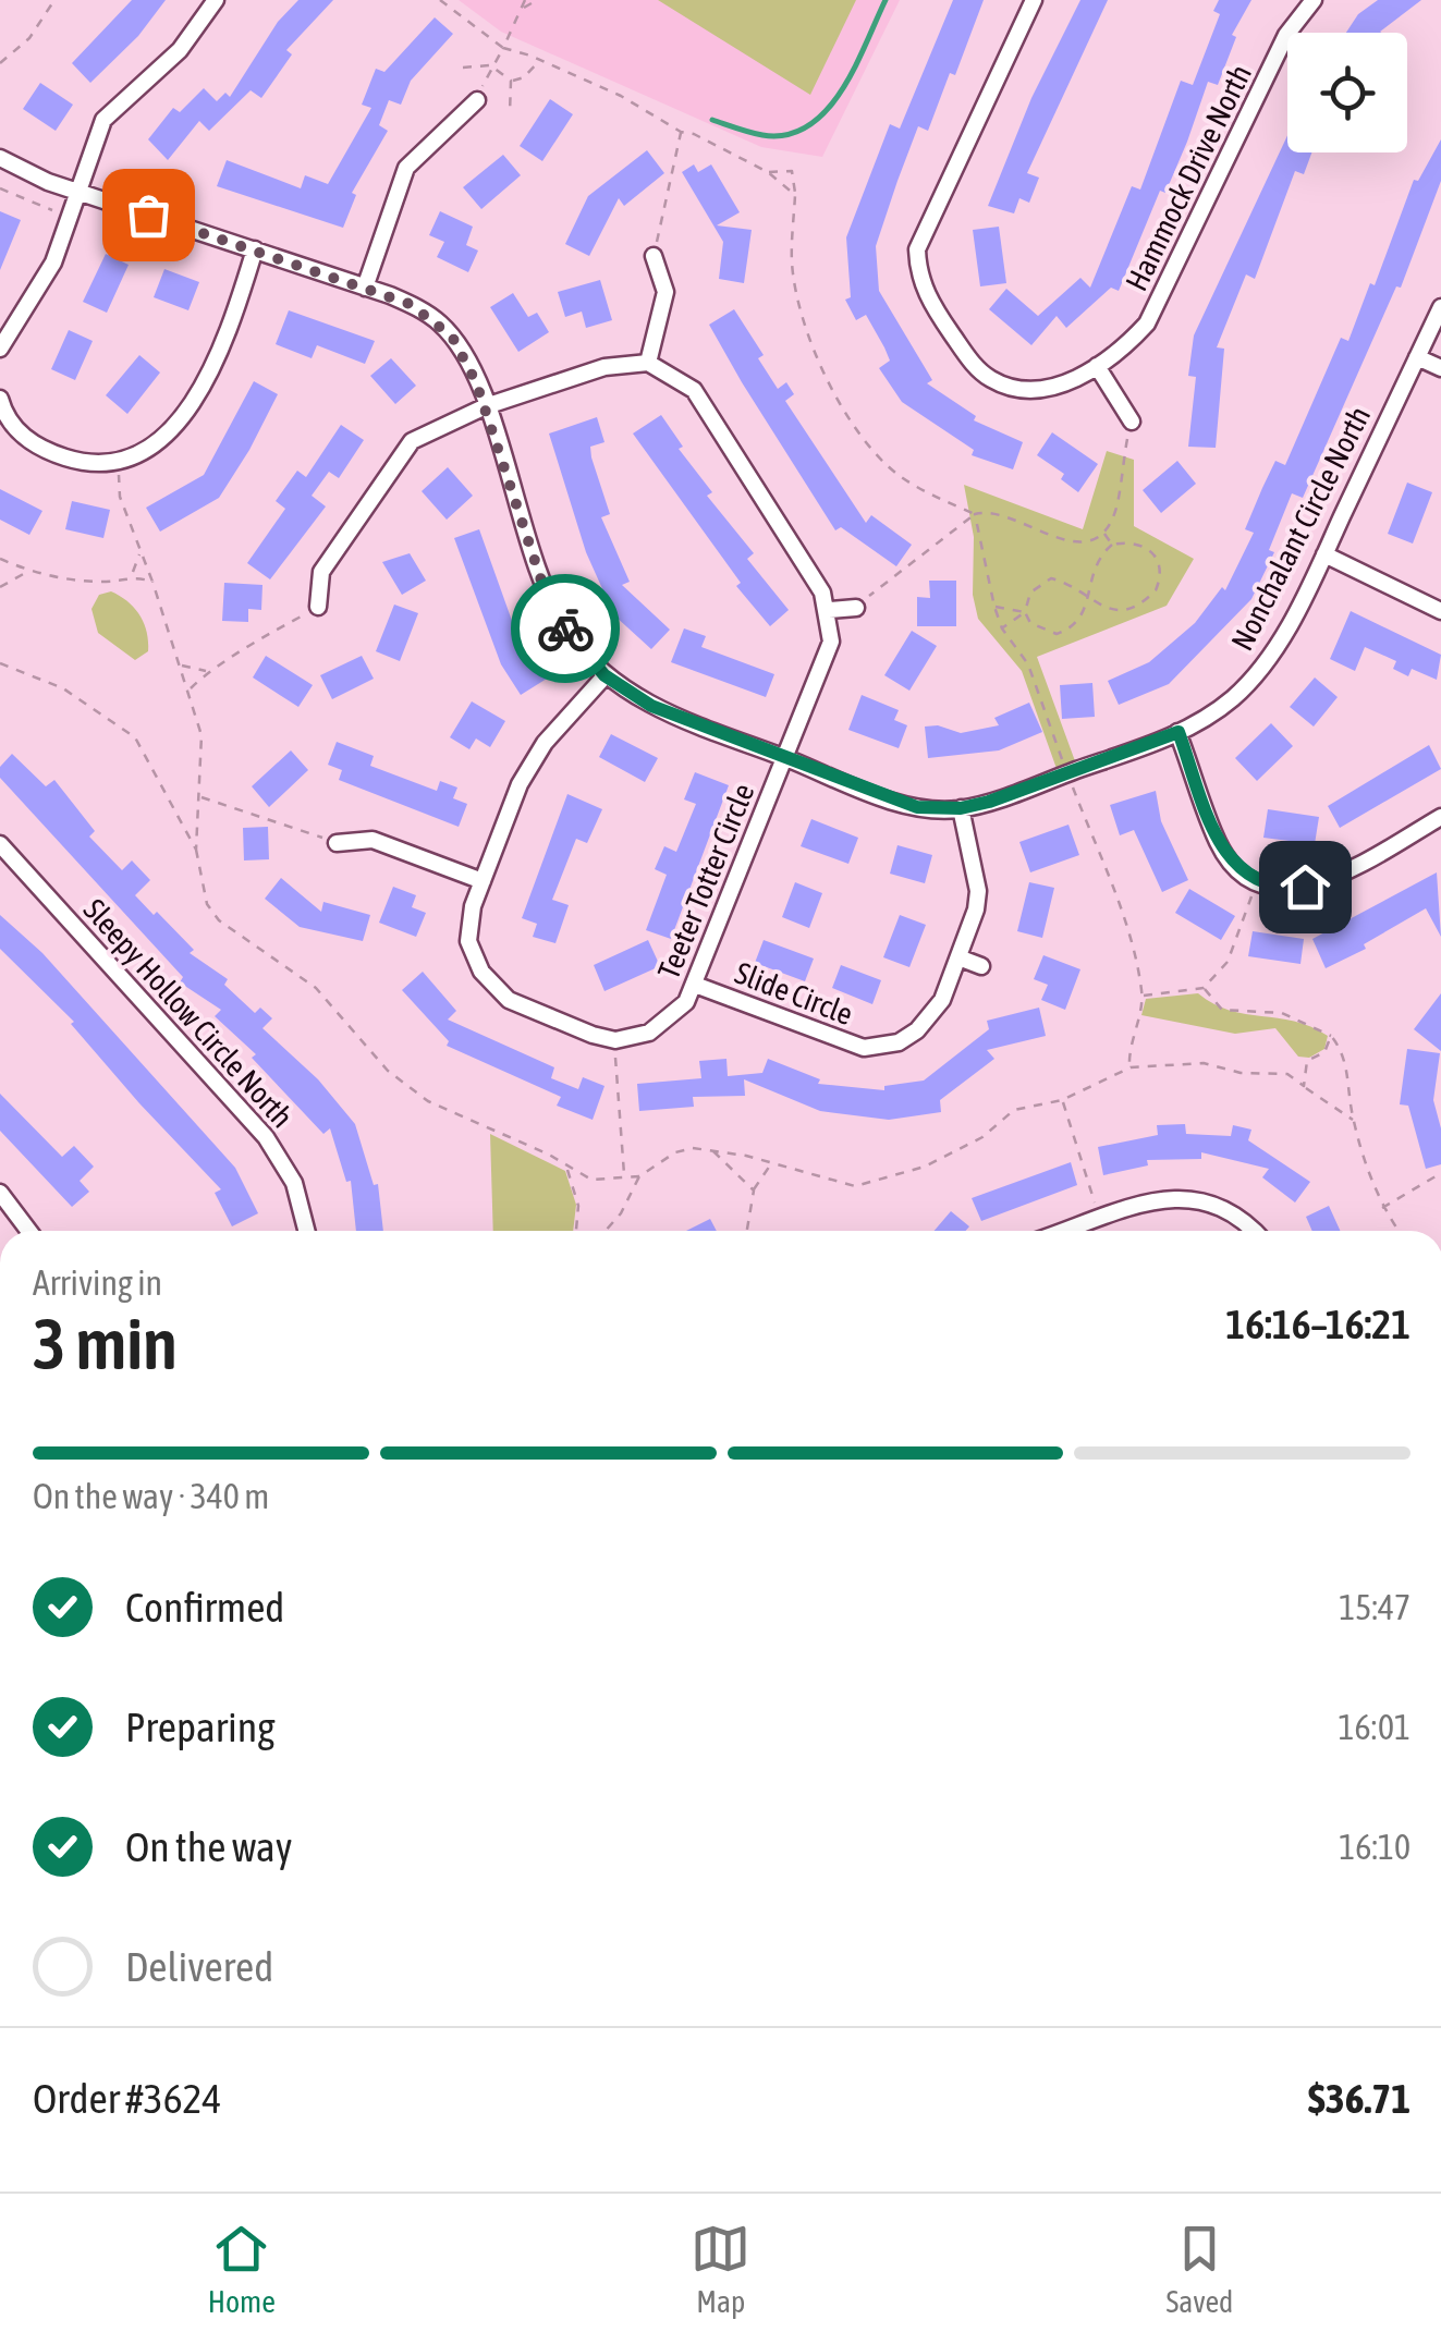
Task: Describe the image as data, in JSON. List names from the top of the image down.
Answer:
{
  "streets": {
    "street": [
      "Hammock Drive North",
      "Nonchalant Circle North",
      "Teeter Totter Circle",
      "Slide Circle",
      "Sleepy Hollow Circle North"
    ]
  },
  "crossings": [
    ["Nonchalant Circle North", "Teeter Totter Circle"],
    ["Nonchalant Circle North", "Slide Circle"],
    ["Teeter Totter Circle", "Slide Circle"]
  ],
  "page": {
    "heading": ["3 min", "Arriving in", "16:16–16:21"],
    "panel": ["Order #3624", "$36.71"],
    "bar": "On the way · 340 m",
    "list": [
      ["Confirmed", "15:47"],
      ["Preparing", "16:01"],
      ["On the way", "16:10"],
      "Delivered"
    ],
    "tabs": ["Home", "Map", "Saved"]
  }
}
